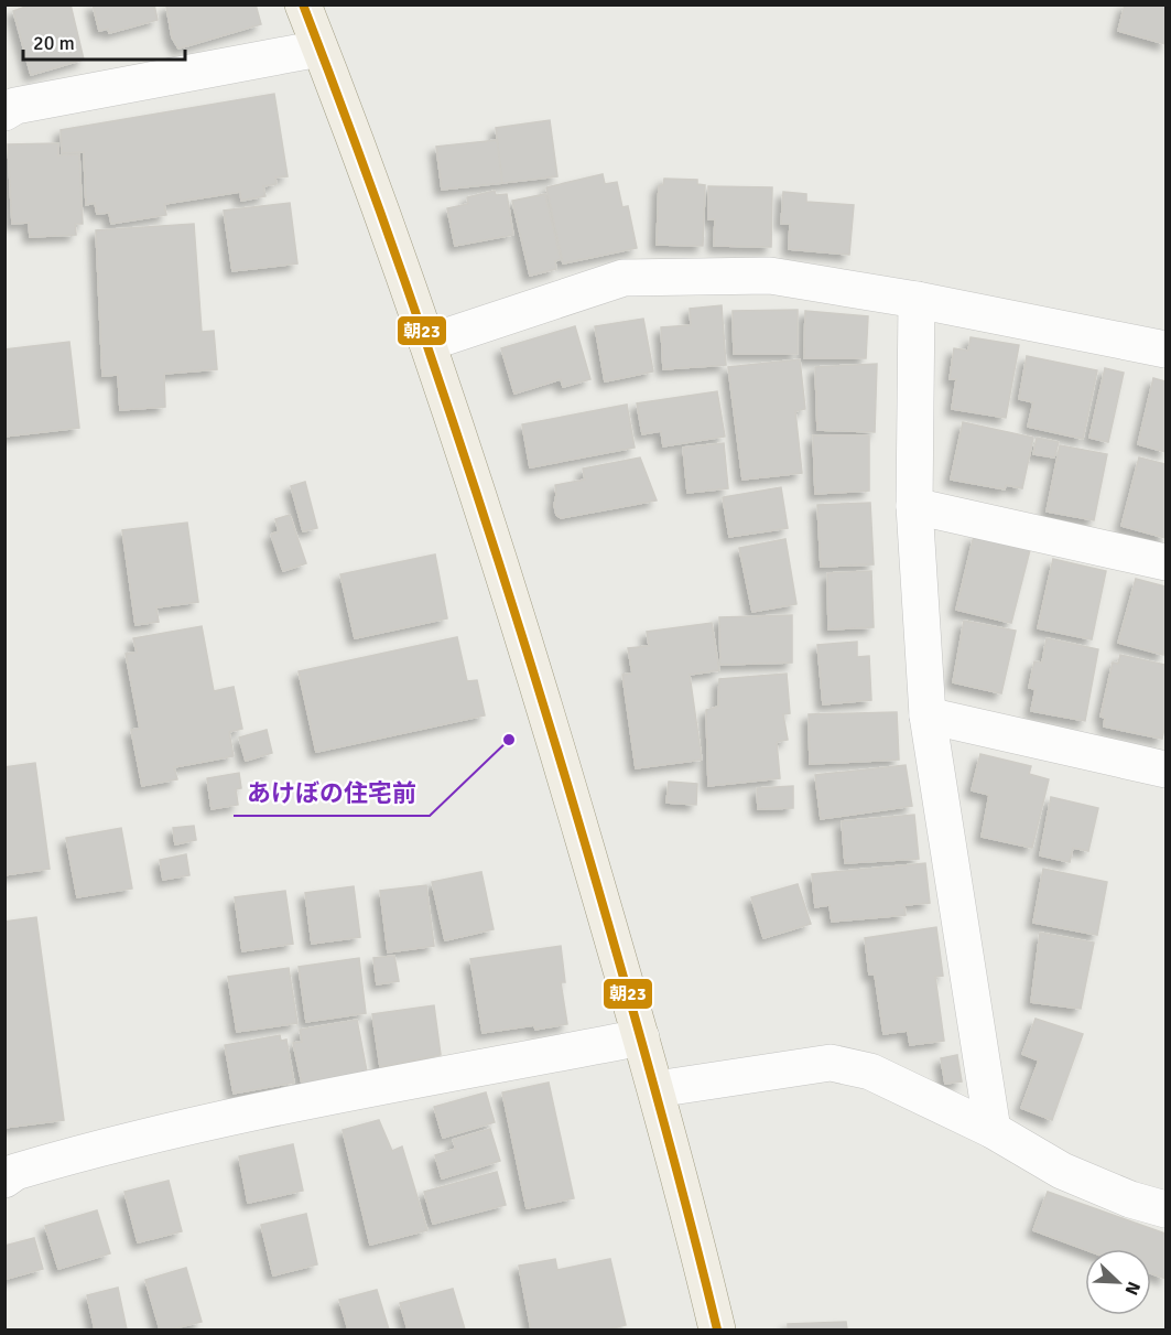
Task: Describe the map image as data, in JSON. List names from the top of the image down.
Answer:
{
  "places": ["あけぼの住宅前"],
  "lines": ["transit line 朝23"],
  "scale_bar": "20 m",
  "north": "bottom right"
}
